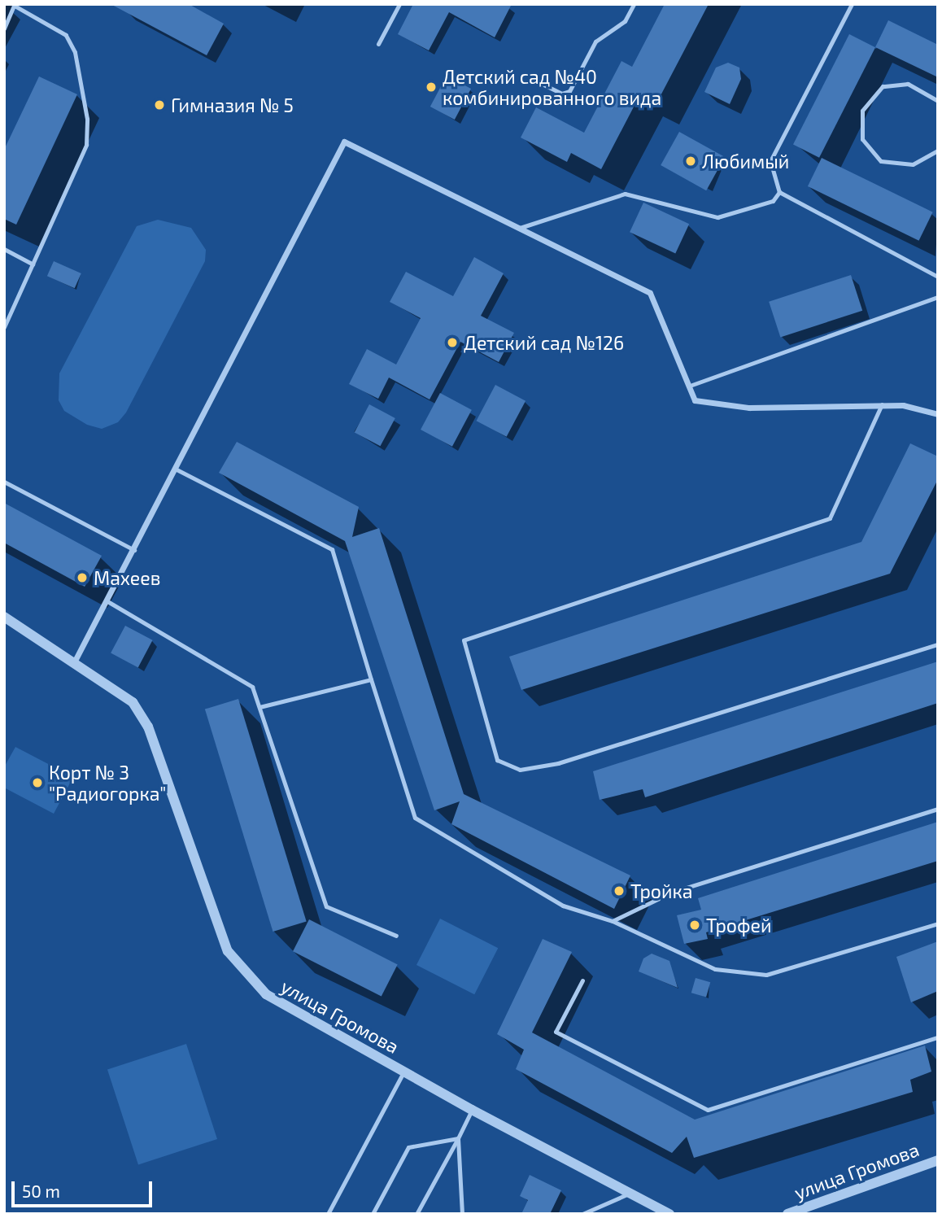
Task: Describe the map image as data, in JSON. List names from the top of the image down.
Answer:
{
  "streets": {
    "street": ["улица Громова"]
  },
  "places": [
    "Детский сад №40 комбинированного вида",
    "Гимназия № 5",
    "Любимый",
    "Детский сад №126",
    "Махеев",
    "Корт № 3 \"Радиогорка\"",
    "Тройка",
    "Трофей"
  ],
  "scale_bar": "50 m"
}
